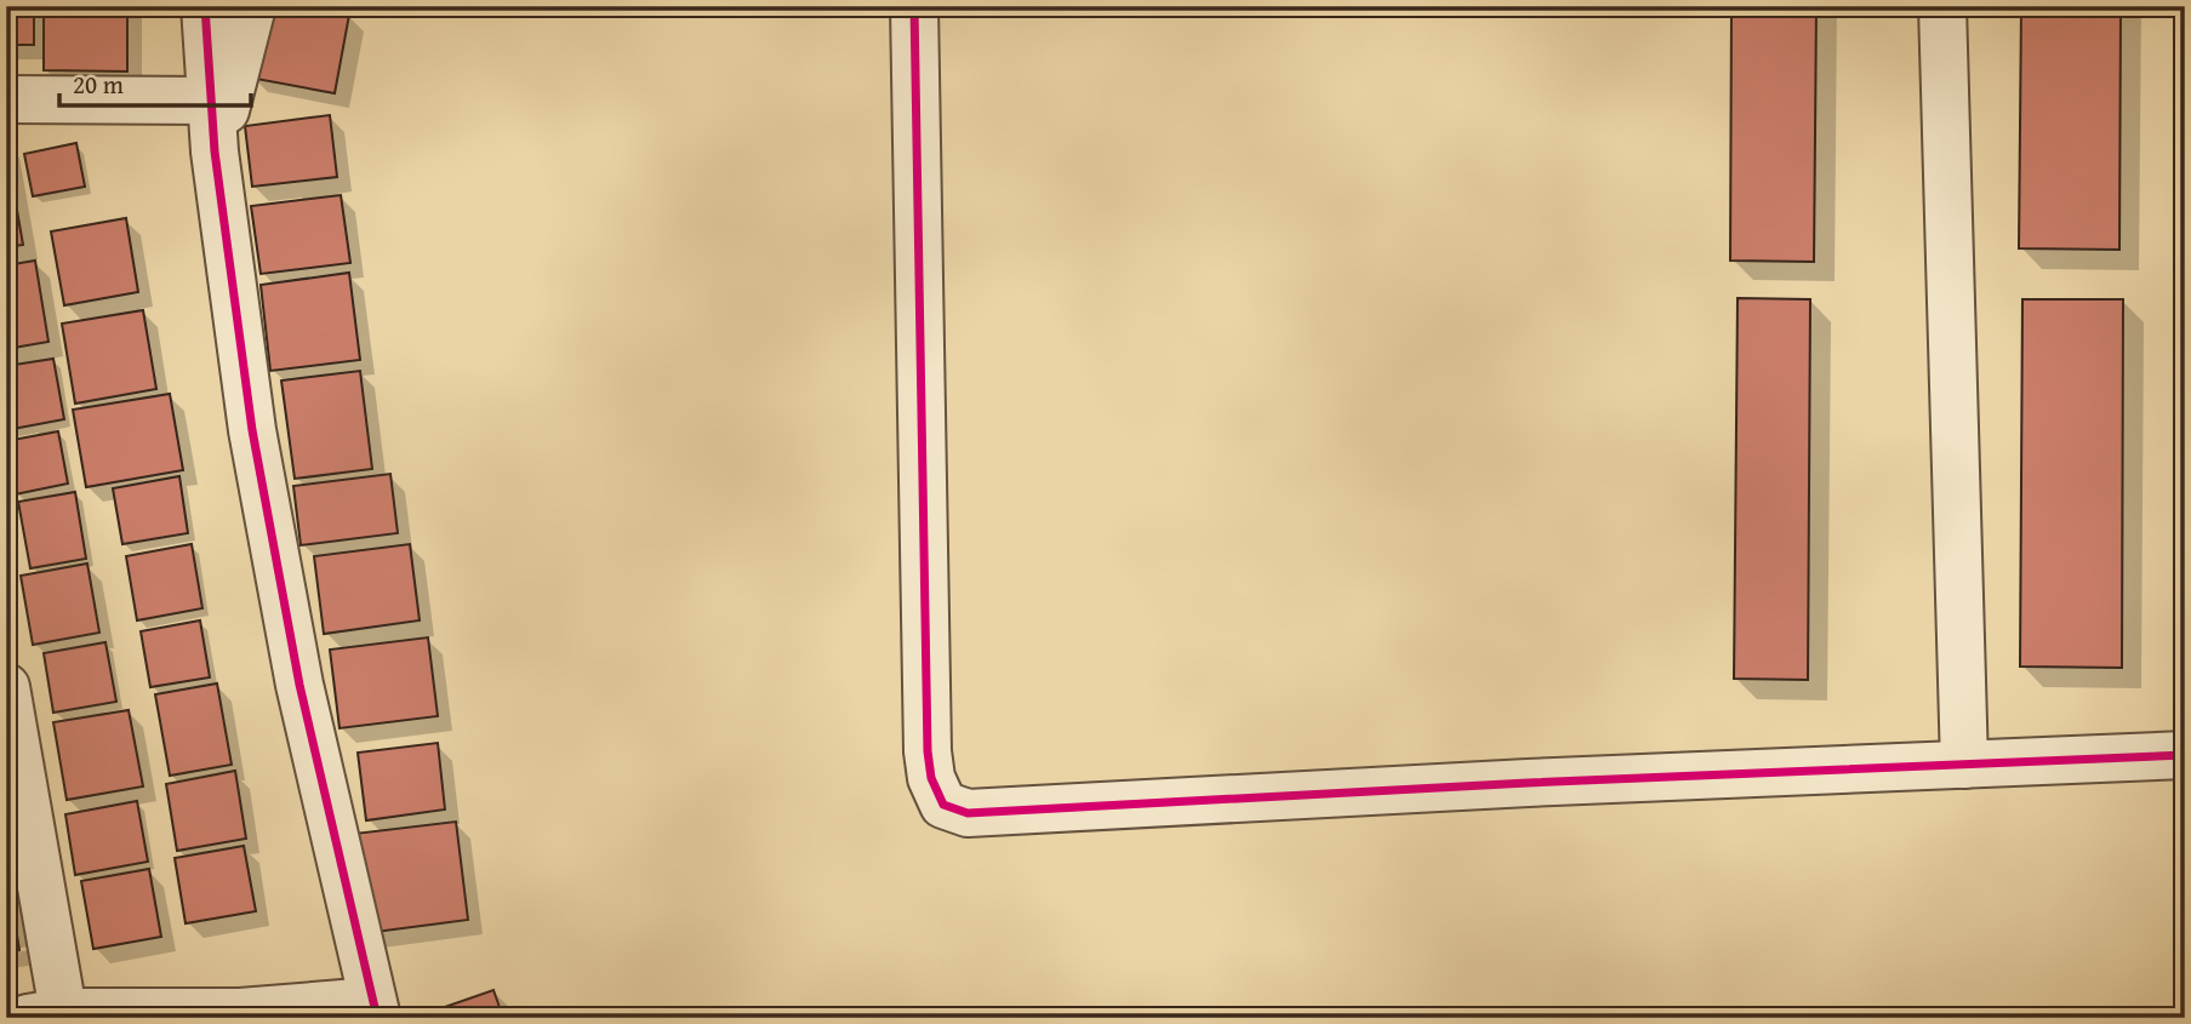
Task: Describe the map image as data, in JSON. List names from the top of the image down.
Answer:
{
  "scale_bar": "20 m"
}
